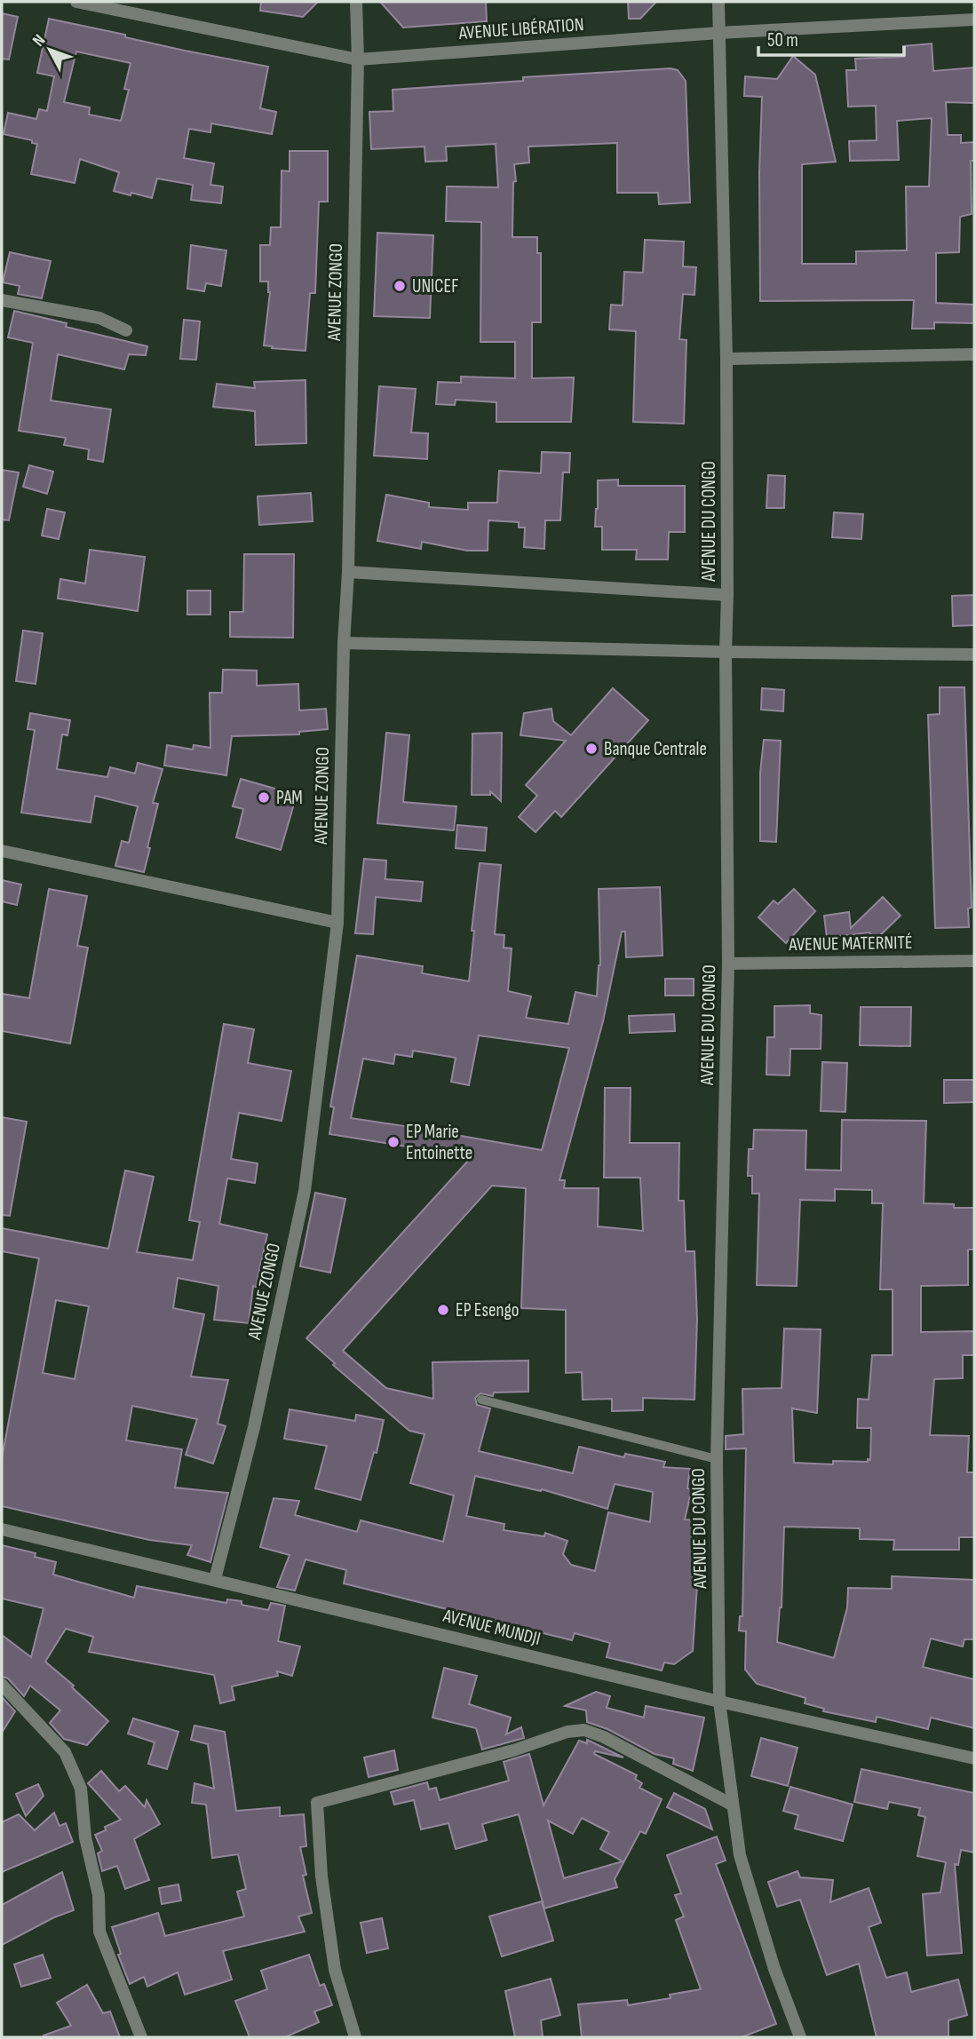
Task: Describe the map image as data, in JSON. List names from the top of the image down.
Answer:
{
  "streets": {
    "street": [
      "AVENUE LIBÉRATION",
      "AVENUE ZONGO",
      "AVENUE DU CONGO",
      "AVENUE MATERNITÉ",
      "AVENUE MUNDJI"
    ]
  },
  "crossings": [
    ["AVENUE LIBÉRATION", "AVENUE ZONGO"],
    ["AVENUE LIBÉRATION", "AVENUE DU CONGO"],
    ["AVENUE ZONGO", "AVENUE MUNDJI"],
    ["AVENUE DU CONGO", "AVENUE MATERNITÉ"],
    ["AVENUE DU CONGO", "AVENUE MUNDJI"]
  ],
  "places": [
    "UNICEF",
    "Banque Centrale",
    "PAM",
    "EP Marie Entoinette",
    "EP Esengo"
  ],
  "scale_bar": "50 m",
  "north": "top left"
}
